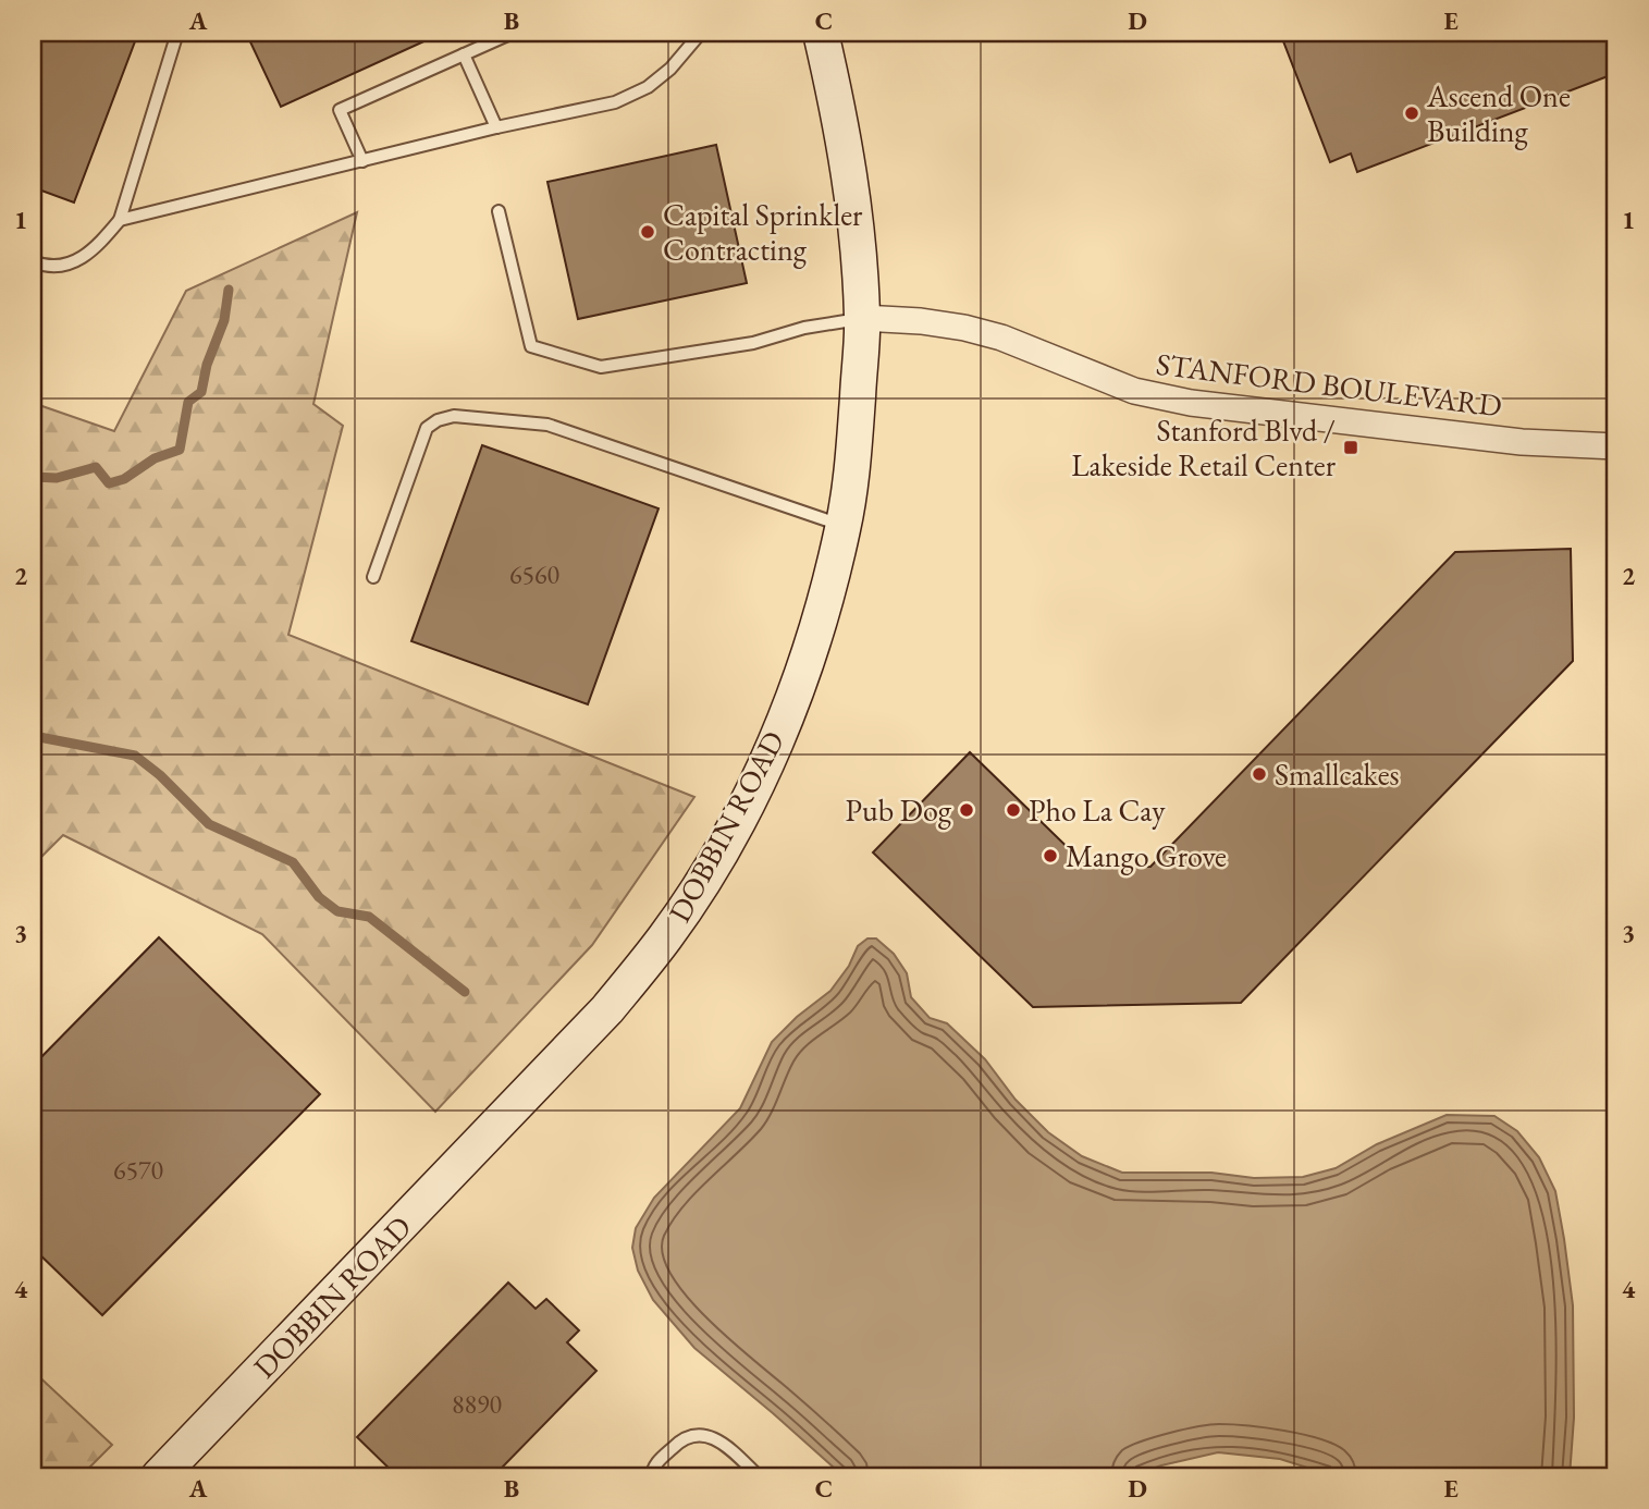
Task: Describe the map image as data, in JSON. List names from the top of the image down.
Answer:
{
  "streets": {
    "street": ["STANFORD BOULEVARD", "DOBBIN ROAD"]
  },
  "crossings": [
    ["STANFORD BOULEVARD", "DOBBIN ROAD"]
  ],
  "places": {
    "other": [
      "Ascend One Building",
      "Capital Sprinkler Contracting",
      "Smallcakes",
      "Pub Dog",
      "Pho La Cay",
      "Mango Grove"
    ],
    "transit": ["Stanford Blvd / Lakeside Retail Center"]
  },
  "house_numbers": ["6560", "6570", "8890"],
  "grid": {
    "columns": [
      "A",
      "B",
      "C",
      "D",
      "E"
    ],
    "rows": [
      "1",
      "2",
      "3",
      "4"
    ]
  }
}
